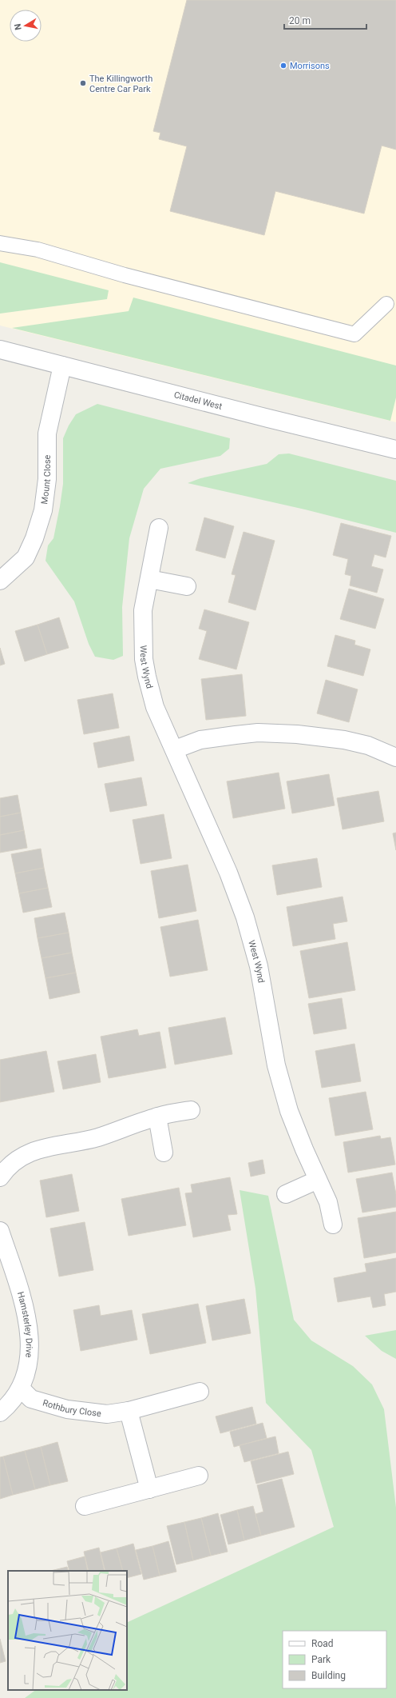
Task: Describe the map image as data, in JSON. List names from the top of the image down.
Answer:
{
  "streets": {
    "street": [
      "Citadel West",
      "Mount Close",
      "West Wynd",
      "Hamsterley Drive",
      "Rothbury Close"
    ]
  },
  "crossings": [
    ["Citadel West", "Mount Close"],
    ["Hamsterley Drive", "Rothbury Close"]
  ],
  "places": ["Morrisons", "The Killingworth Centre Car Park"],
  "legend": ["Road", "Park", "Building"],
  "scale_bar": "20 m",
  "north": "left"
}
